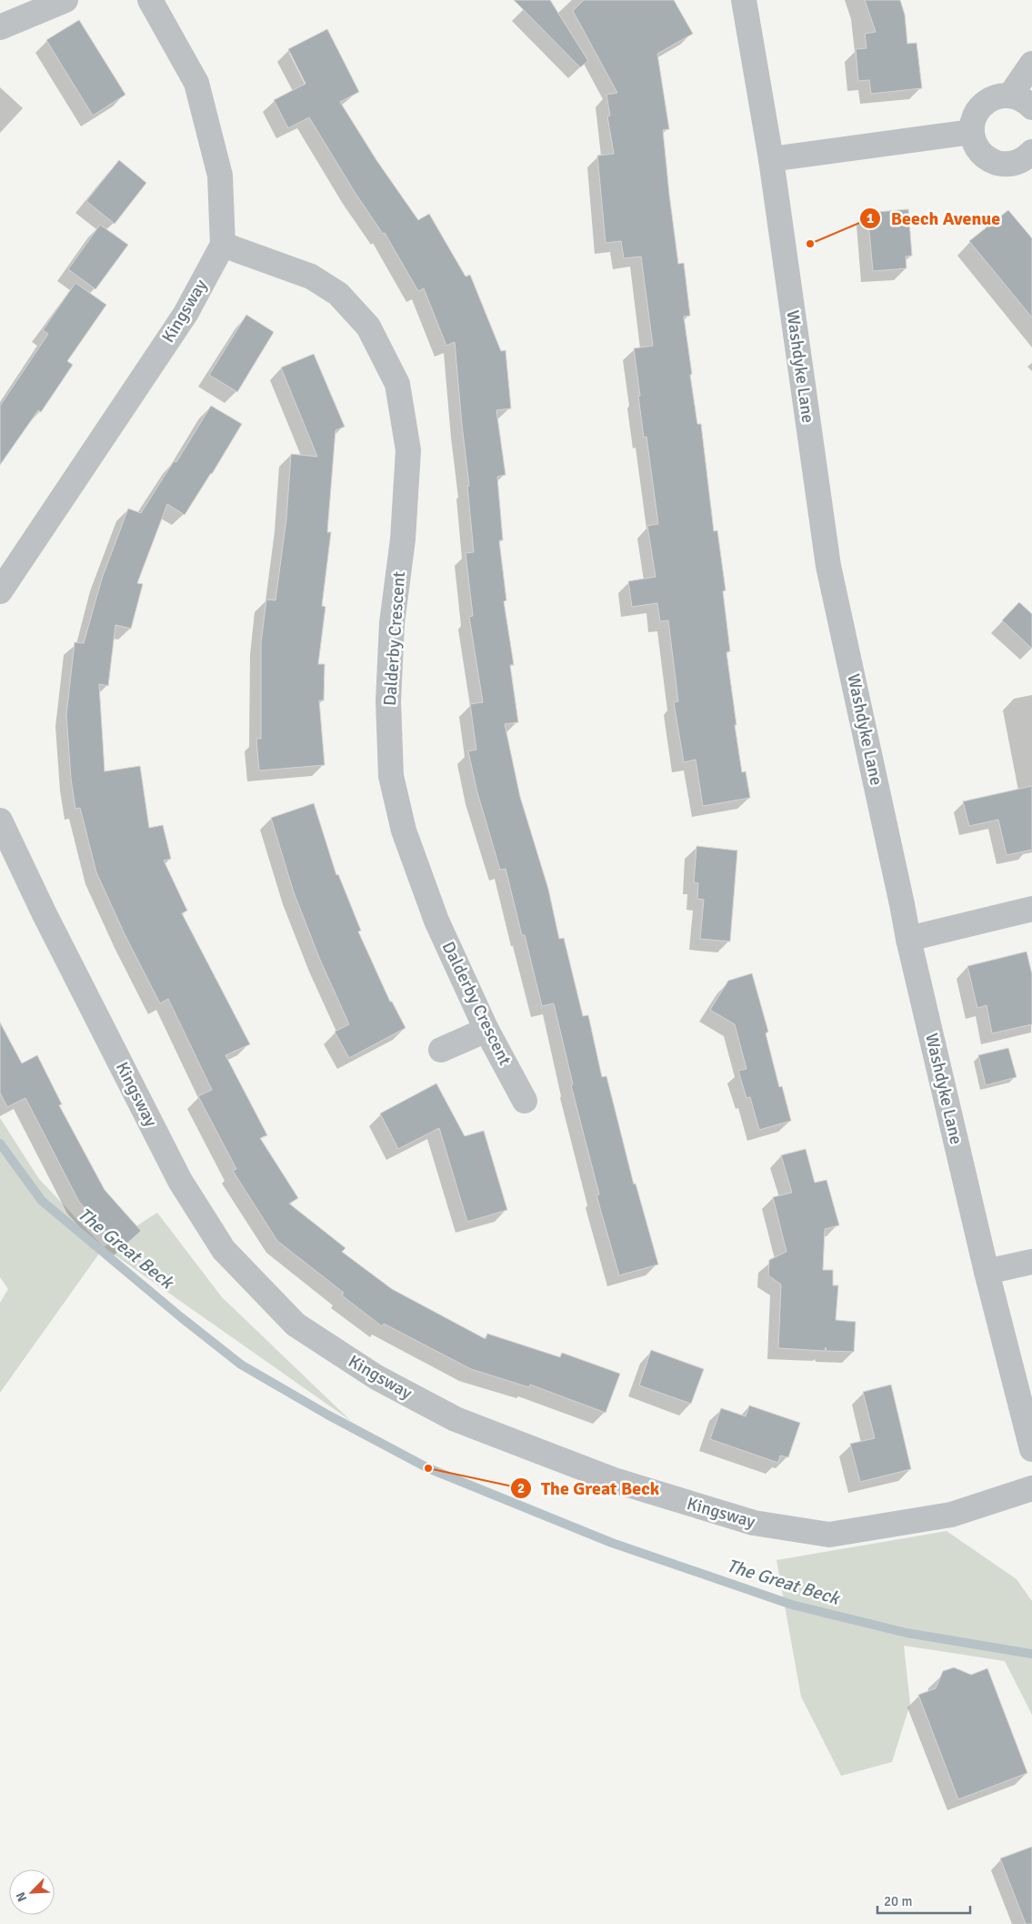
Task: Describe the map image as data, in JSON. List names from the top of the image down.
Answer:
{
  "streets": {
    "street": ["Kingsway", "Washdyke Lane", "Dalderby Crescent"]
  },
  "crossings": [
    ["Kingsway", "Dalderby Crescent"]
  ],
  "water": ["The Great Beck"],
  "places": ["Beech Avenue", "The Great Beck"],
  "scale_bar": "20 m",
  "north": "bottom left"
}
